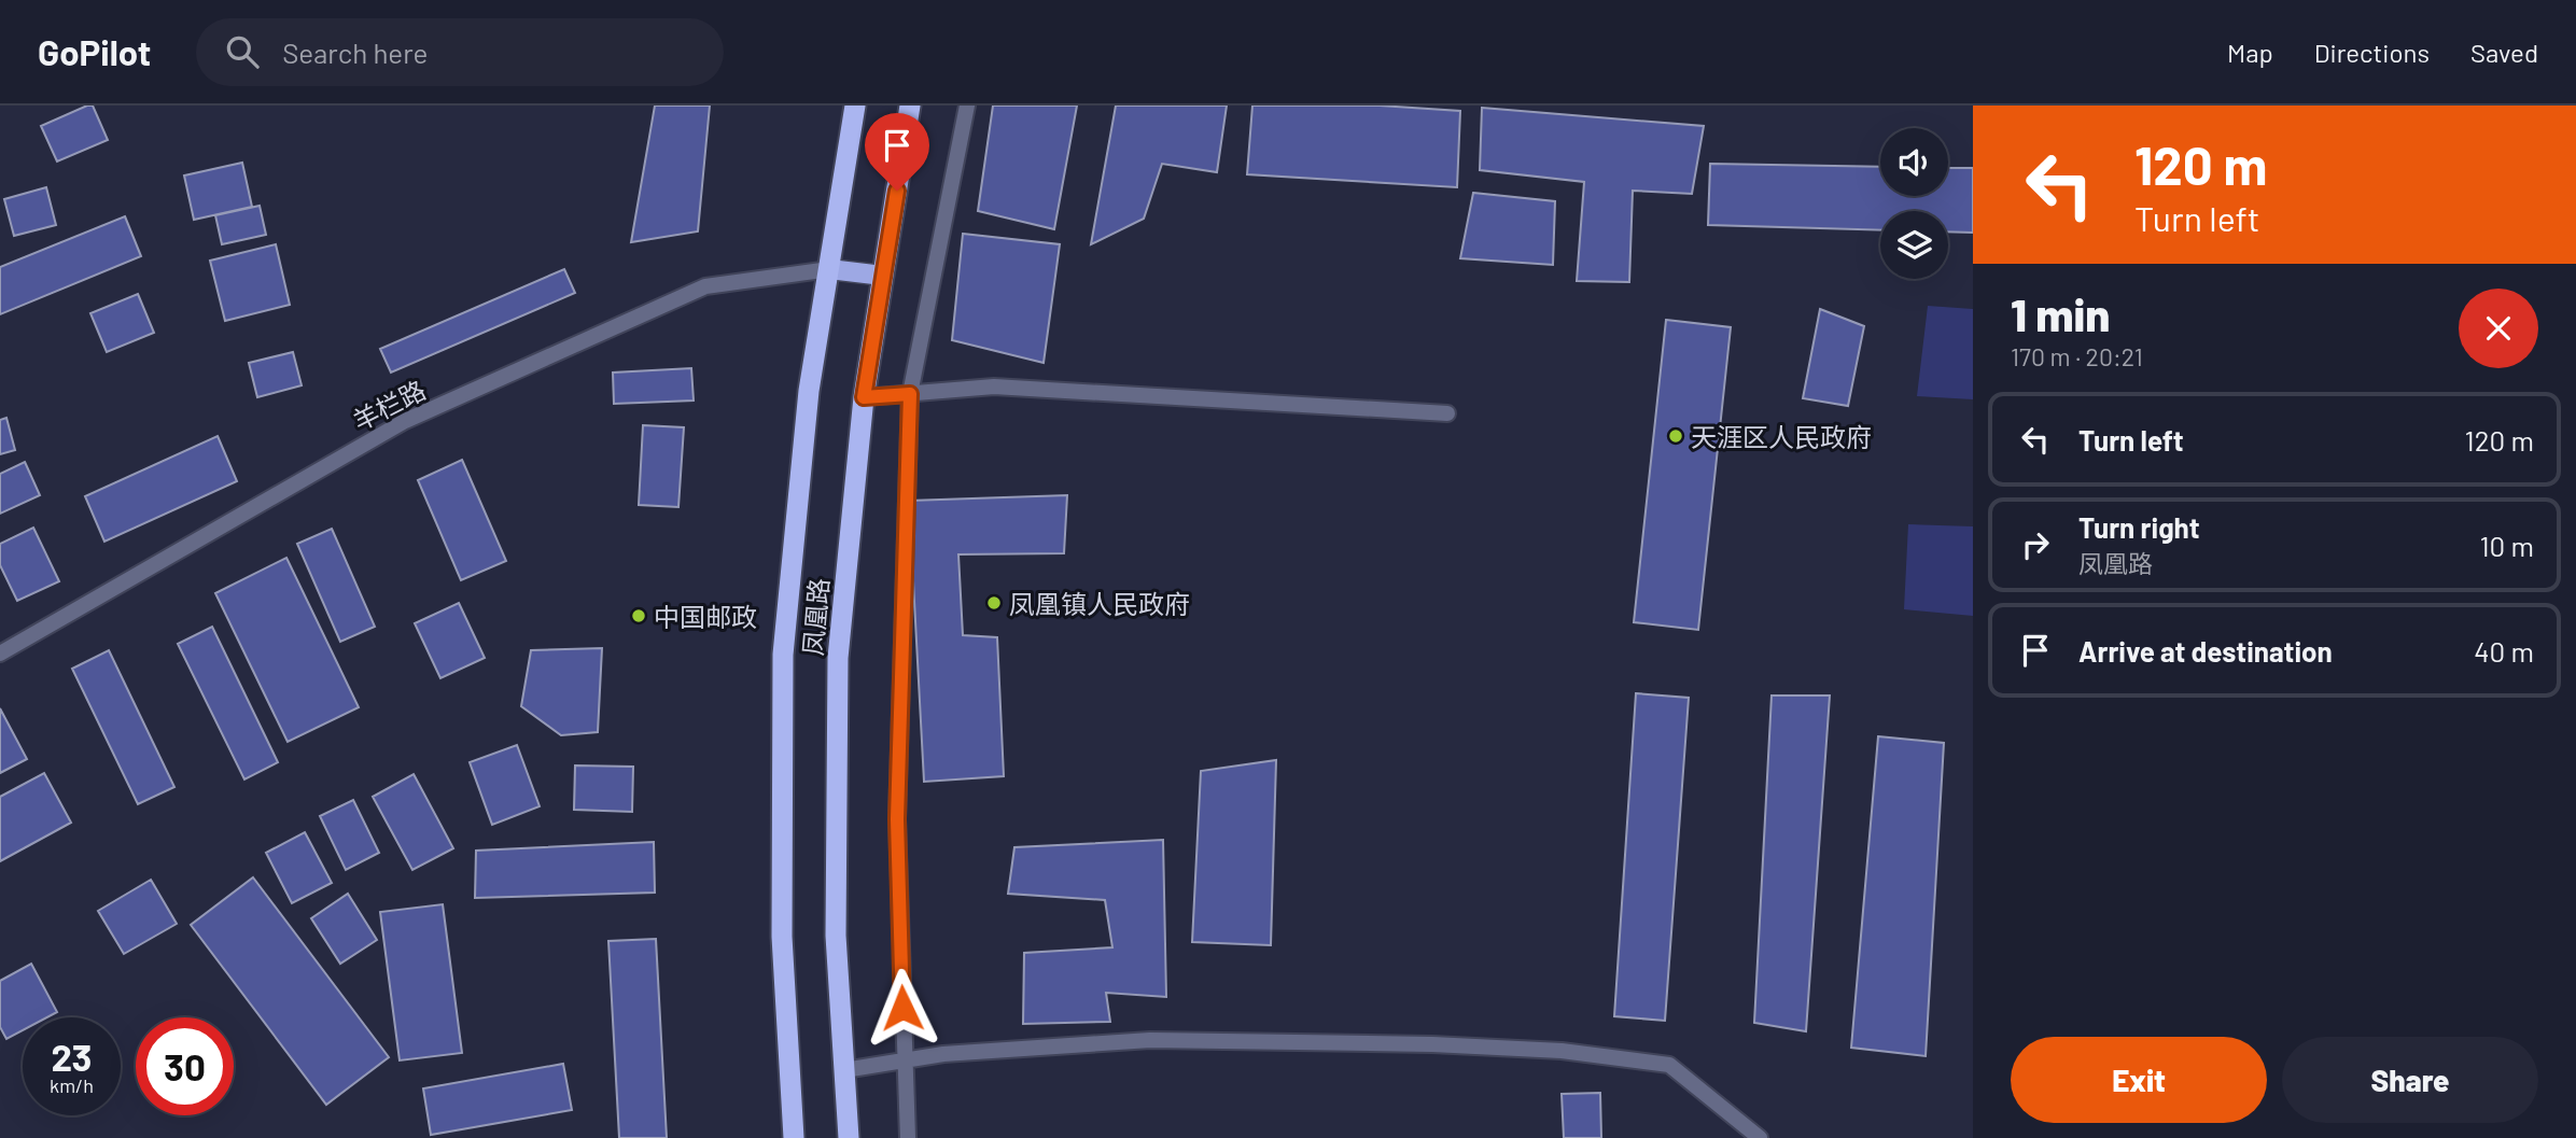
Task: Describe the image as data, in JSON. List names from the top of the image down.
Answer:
{
  "streets": {
    "highway": ["凤凰路"],
    "street": ["羊栏路"]
  },
  "crossings": [
    ["羊栏路", "凤凰路"]
  ],
  "places": ["天涯区人民政府", "凤凰镇人民政府", "中国邮政"],
  "page": {
    "header": "GoPilot",
    "search": "Search here",
    "nav": ["Map", "Directions", "Saved"],
    "turn": ["120 m", "Turn left"],
    "heading": ["1 min", "170 m · 20:21"],
    "list": [
      {
        "name": "Turn left",
        "value": "120 m"
      },
      {
        "name": "Turn right",
        "note": "凤凰路",
        "value": "10 m"
      },
      {
        "name": "Arrive at destination",
        "value": "40 m"
      }
    ],
    "speed": "23 km/h",
    "limit": "30",
    "buttons": ["Exit", "Share"]
  }
}
